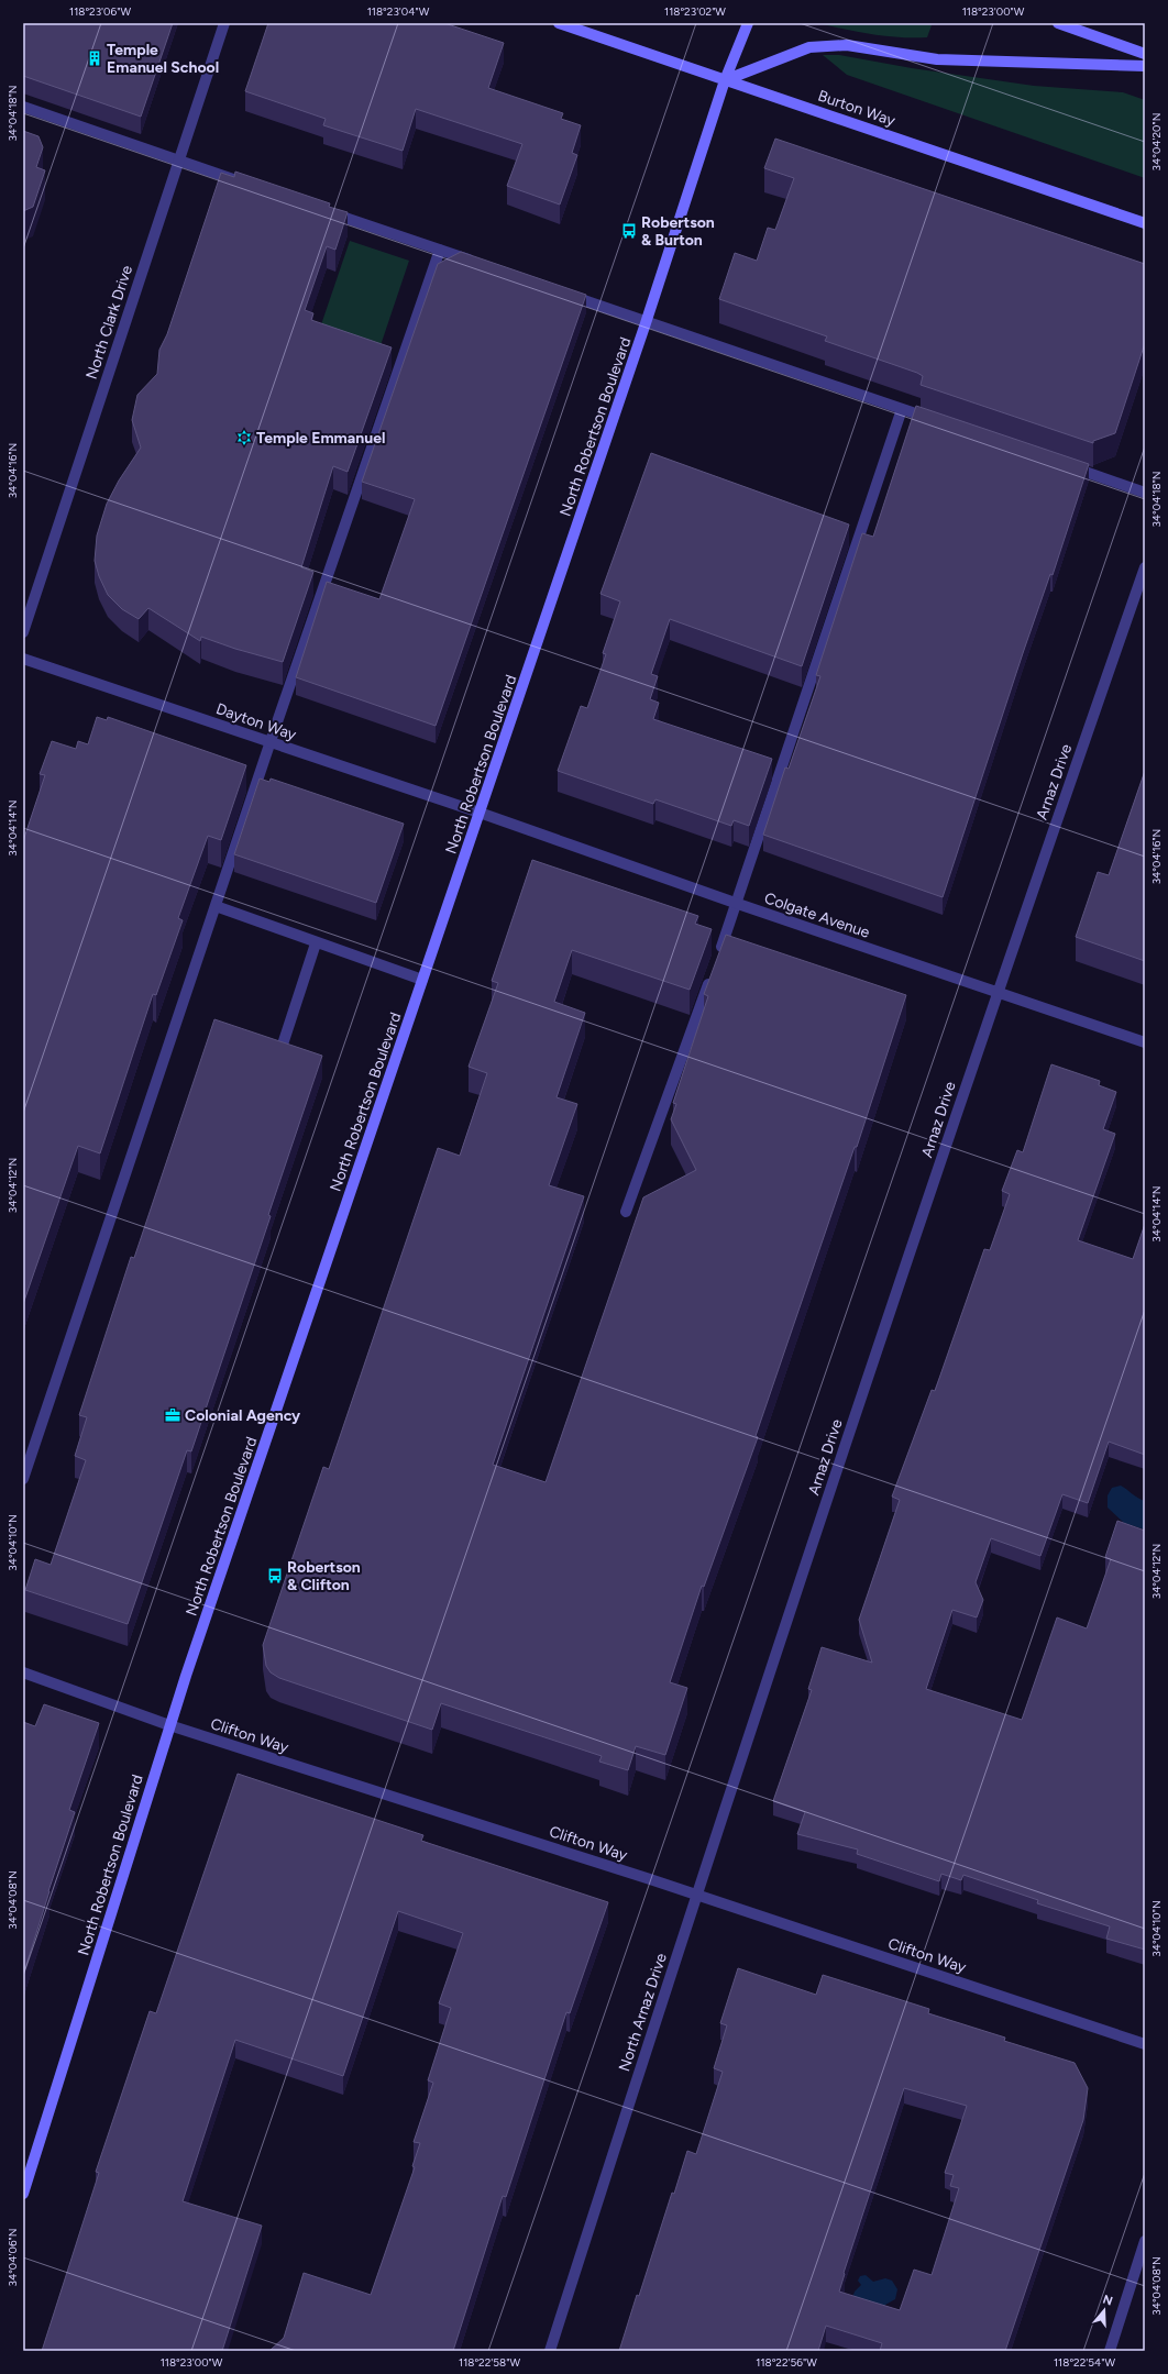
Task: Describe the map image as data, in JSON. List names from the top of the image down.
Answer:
{
  "streets": {
    "main road": ["Burton Way", "North Robertson Boulevard"],
    "street": [
      "North Clark Drive",
      "Dayton Way",
      "Arnaz Drive",
      "Colgate Avenue",
      "Clifton Way",
      "North Arnaz Drive"
    ]
  },
  "crossings": [
    ["Burton Way", "North Robertson Boulevard"],
    ["North Robertson Boulevard", "Dayton Way"],
    ["North Robertson Boulevard", "Colgate Avenue"],
    ["North Robertson Boulevard", "Clifton Way"],
    ["Dayton Way", "Colgate Avenue"],
    ["Arnaz Drive", "Colgate Avenue"],
    ["Arnaz Drive", "North Arnaz Drive"],
    ["Clifton Way", "North Arnaz Drive"]
  ],
  "places": {
    "building": ["Temple Emanuel School"],
    "bus stop": ["Robertson & Burton", "Robertson & Clifton"],
    "synagogue": ["Temple Emmanuel"],
    "office": ["Colonial Agency"]
  },
  "north": "top",
  "coordinates": [
    "118°23'06\"W",
    "118°23'04\"W",
    "118°23'02\"W",
    "118°23'00\"W",
    "34°04'18\"N",
    "34°04'20\"N",
    "34°04'16\"N",
    "34°04'14\"N",
    "34°04'12\"N",
    "34°04'10\"N",
    "34°04'08\"N",
    "34°04'06\"N",
    "118°22'58\"W",
    "118°22'56\"W",
    "118°22'54\"W"
  ]
}
